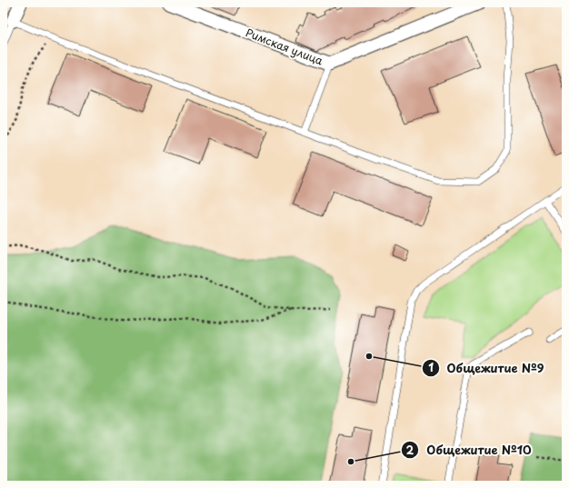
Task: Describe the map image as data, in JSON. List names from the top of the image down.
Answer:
{
  "streets": {
    "street": ["Римская улица"]
  },
  "places": ["Общежитие №9", "Общежитие №10"]
}
